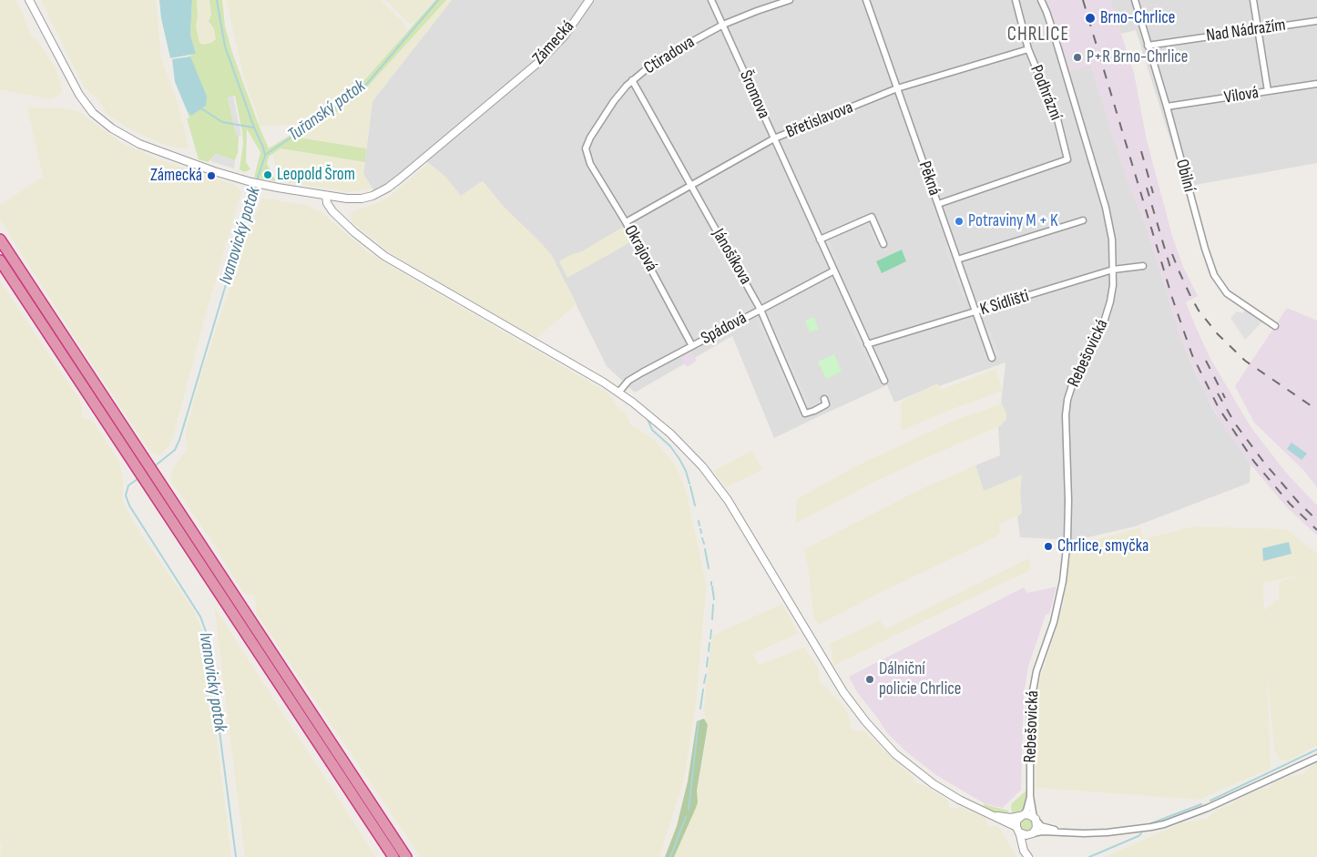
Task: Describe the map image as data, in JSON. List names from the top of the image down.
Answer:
{
  "streets": {
    "street": [
      "Nad Nádražím",
      "Zámecká",
      "Ctiradova",
      "Podhrázní",
      "Šromova",
      "Vilová",
      "Břetislavova",
      "Obilní",
      "Pěkná",
      "Okrajová",
      "Jánošíkova",
      "K Sídlišti",
      "Spádová",
      "Rebešovická"
    ]
  },
  "crossings": [
    ["Nad Nádražím", "Obilní"],
    ["Ctiradova", "Šromova"],
    ["Ctiradova", "Okrajová"],
    ["Ctiradova", "Jánošíkova"],
    ["Podhrázní", "Břetislavova"],
    ["Podhrázní", "Pěkná"],
    ["Šromova", "Břetislavova"],
    ["Šromova", "K Sídlišti"],
    ["Šromova", "Spádová"],
    ["Vilová", "Obilní"],
    ["Břetislavova", "Pěkná"],
    ["Břetislavova", "Okrajová"],
    ["Břetislavova", "Jánošíkova"],
    ["Pěkná", "K Sídlišti"],
    ["Okrajová", "Spádová"],
    ["Jánošíkova", "Spádová"],
    ["K Sídlišti", "Rebešovická"]
  ],
  "districts": ["CHRLICE"],
  "water": ["Tuřanský potok", "Ivanovický potok"],
  "places": [
    "Brno-Chrlice",
    "P+R Brno-Chrlice",
    "Leopold Šrom",
    "Zámecká",
    "Potraviny M + K",
    "Chrlice, smyčka",
    "Dálniční policie Chrlice"
  ]
}
